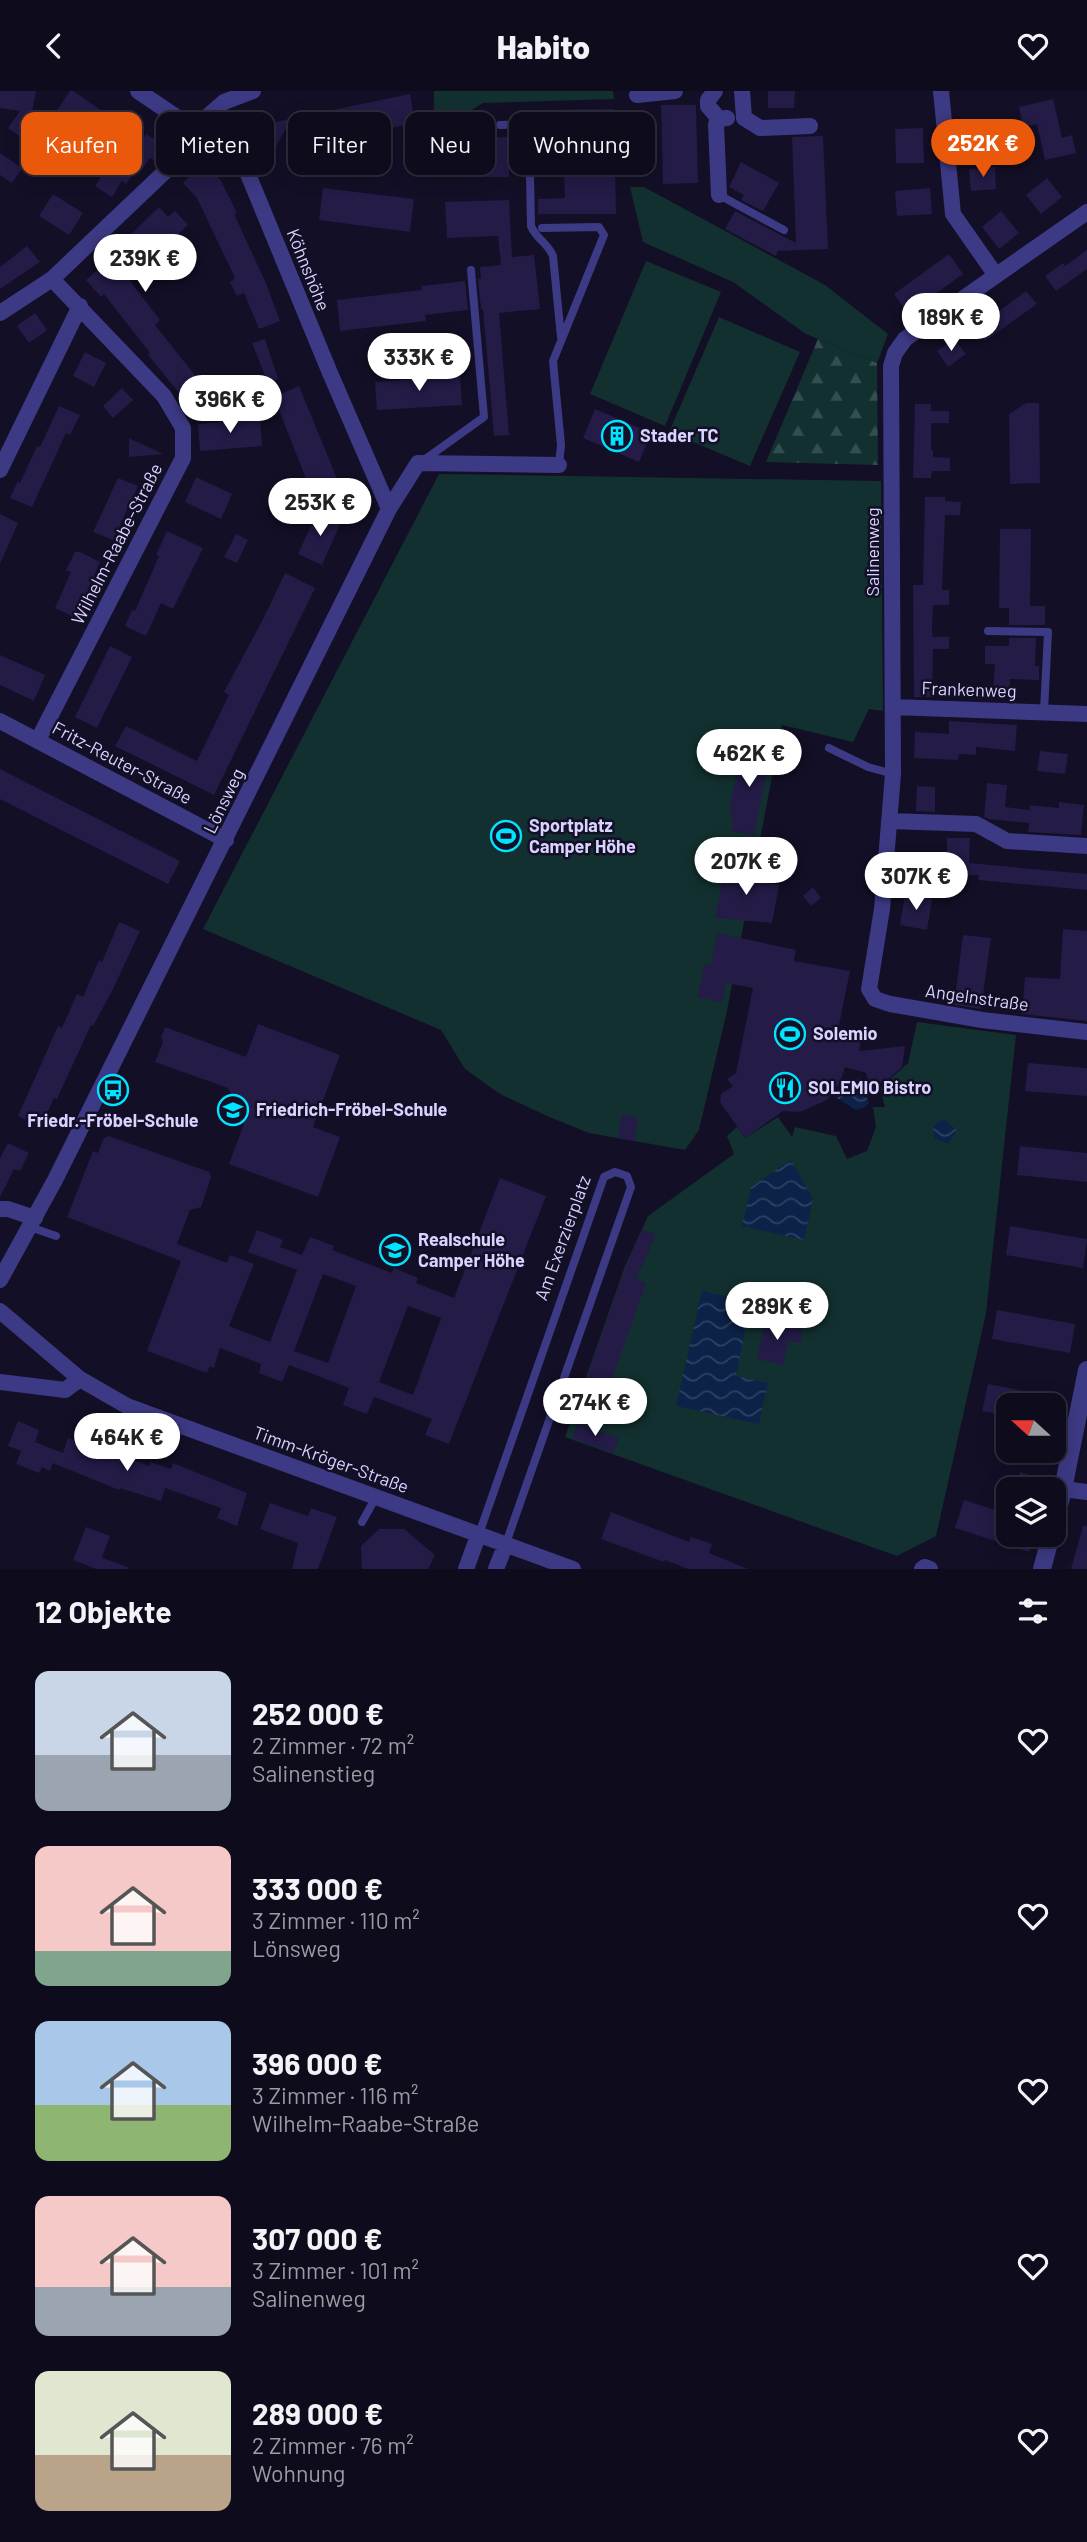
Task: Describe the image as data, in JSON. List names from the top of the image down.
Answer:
{
  "streets": {
    "street": [
      "Köhnshöhe",
      "Wilhelm-Raabe-Straße",
      "Salinenweg",
      "Frankenweg",
      "Fritz-Reuter-Straße",
      "Lönsweg",
      "Angelnstraße",
      "Am Exerzierplatz",
      "Timm-Kröger-Straße"
    ]
  },
  "crossings": [
    ["Köhnshöhe", "Lönsweg"],
    ["Wilhelm-Raabe-Straße", "Fritz-Reuter-Straße"],
    ["Salinenweg", "Frankenweg"],
    ["Salinenweg", "Angelnstraße"],
    ["Fritz-Reuter-Straße", "Lönsweg"],
    ["Am Exerzierplatz", "Timm-Kröger-Straße"]
  ],
  "places": {
    "building": ["Stader TC"],
    "sports": ["Sportplatz Camper Höhe", "Solemio"],
    "restaurant": ["SOLEMIO Bistro"],
    "bus stop": ["Friedr.-Fröbel-Schule"],
    "school or university": ["Friedrich-Fröbel-Schule", "Realschule Camper Höhe"]
  },
  "north": "left",
  "page": {
    "header": "Habito",
    "chip": [
      "Kaufen",
      "Mieten",
      "Filter",
      "Neu",
      "Wohnung"
    ],
    "price": [
      "252K €",
      "239K €",
      "189K €",
      "333K €",
      "396K €",
      "253K €",
      "462K €",
      "207K €",
      "307K €",
      "289K €",
      "274K €",
      "464K €"
    ],
    "heading": "12 Objekte",
    "list": [
      {
        "name": "252 000 €",
        "note": "2 Zimmer · 72 m² · Salinenstieg"
      },
      {
        "name": "333 000 €",
        "note": "3 Zimmer · 110 m² · Lönsweg"
      },
      {
        "name": "396 000 €",
        "note": "3 Zimmer · 116 m² · Wilhelm-Raabe-Straße"
      },
      {
        "name": "307 000 €",
        "note": "3 Zimmer · 101 m² · Salinenweg"
      },
      {
        "name": "289 000 €",
        "note": "2 Zimmer · 76 m² · Wohnung"
      }
    ]
  }
}
